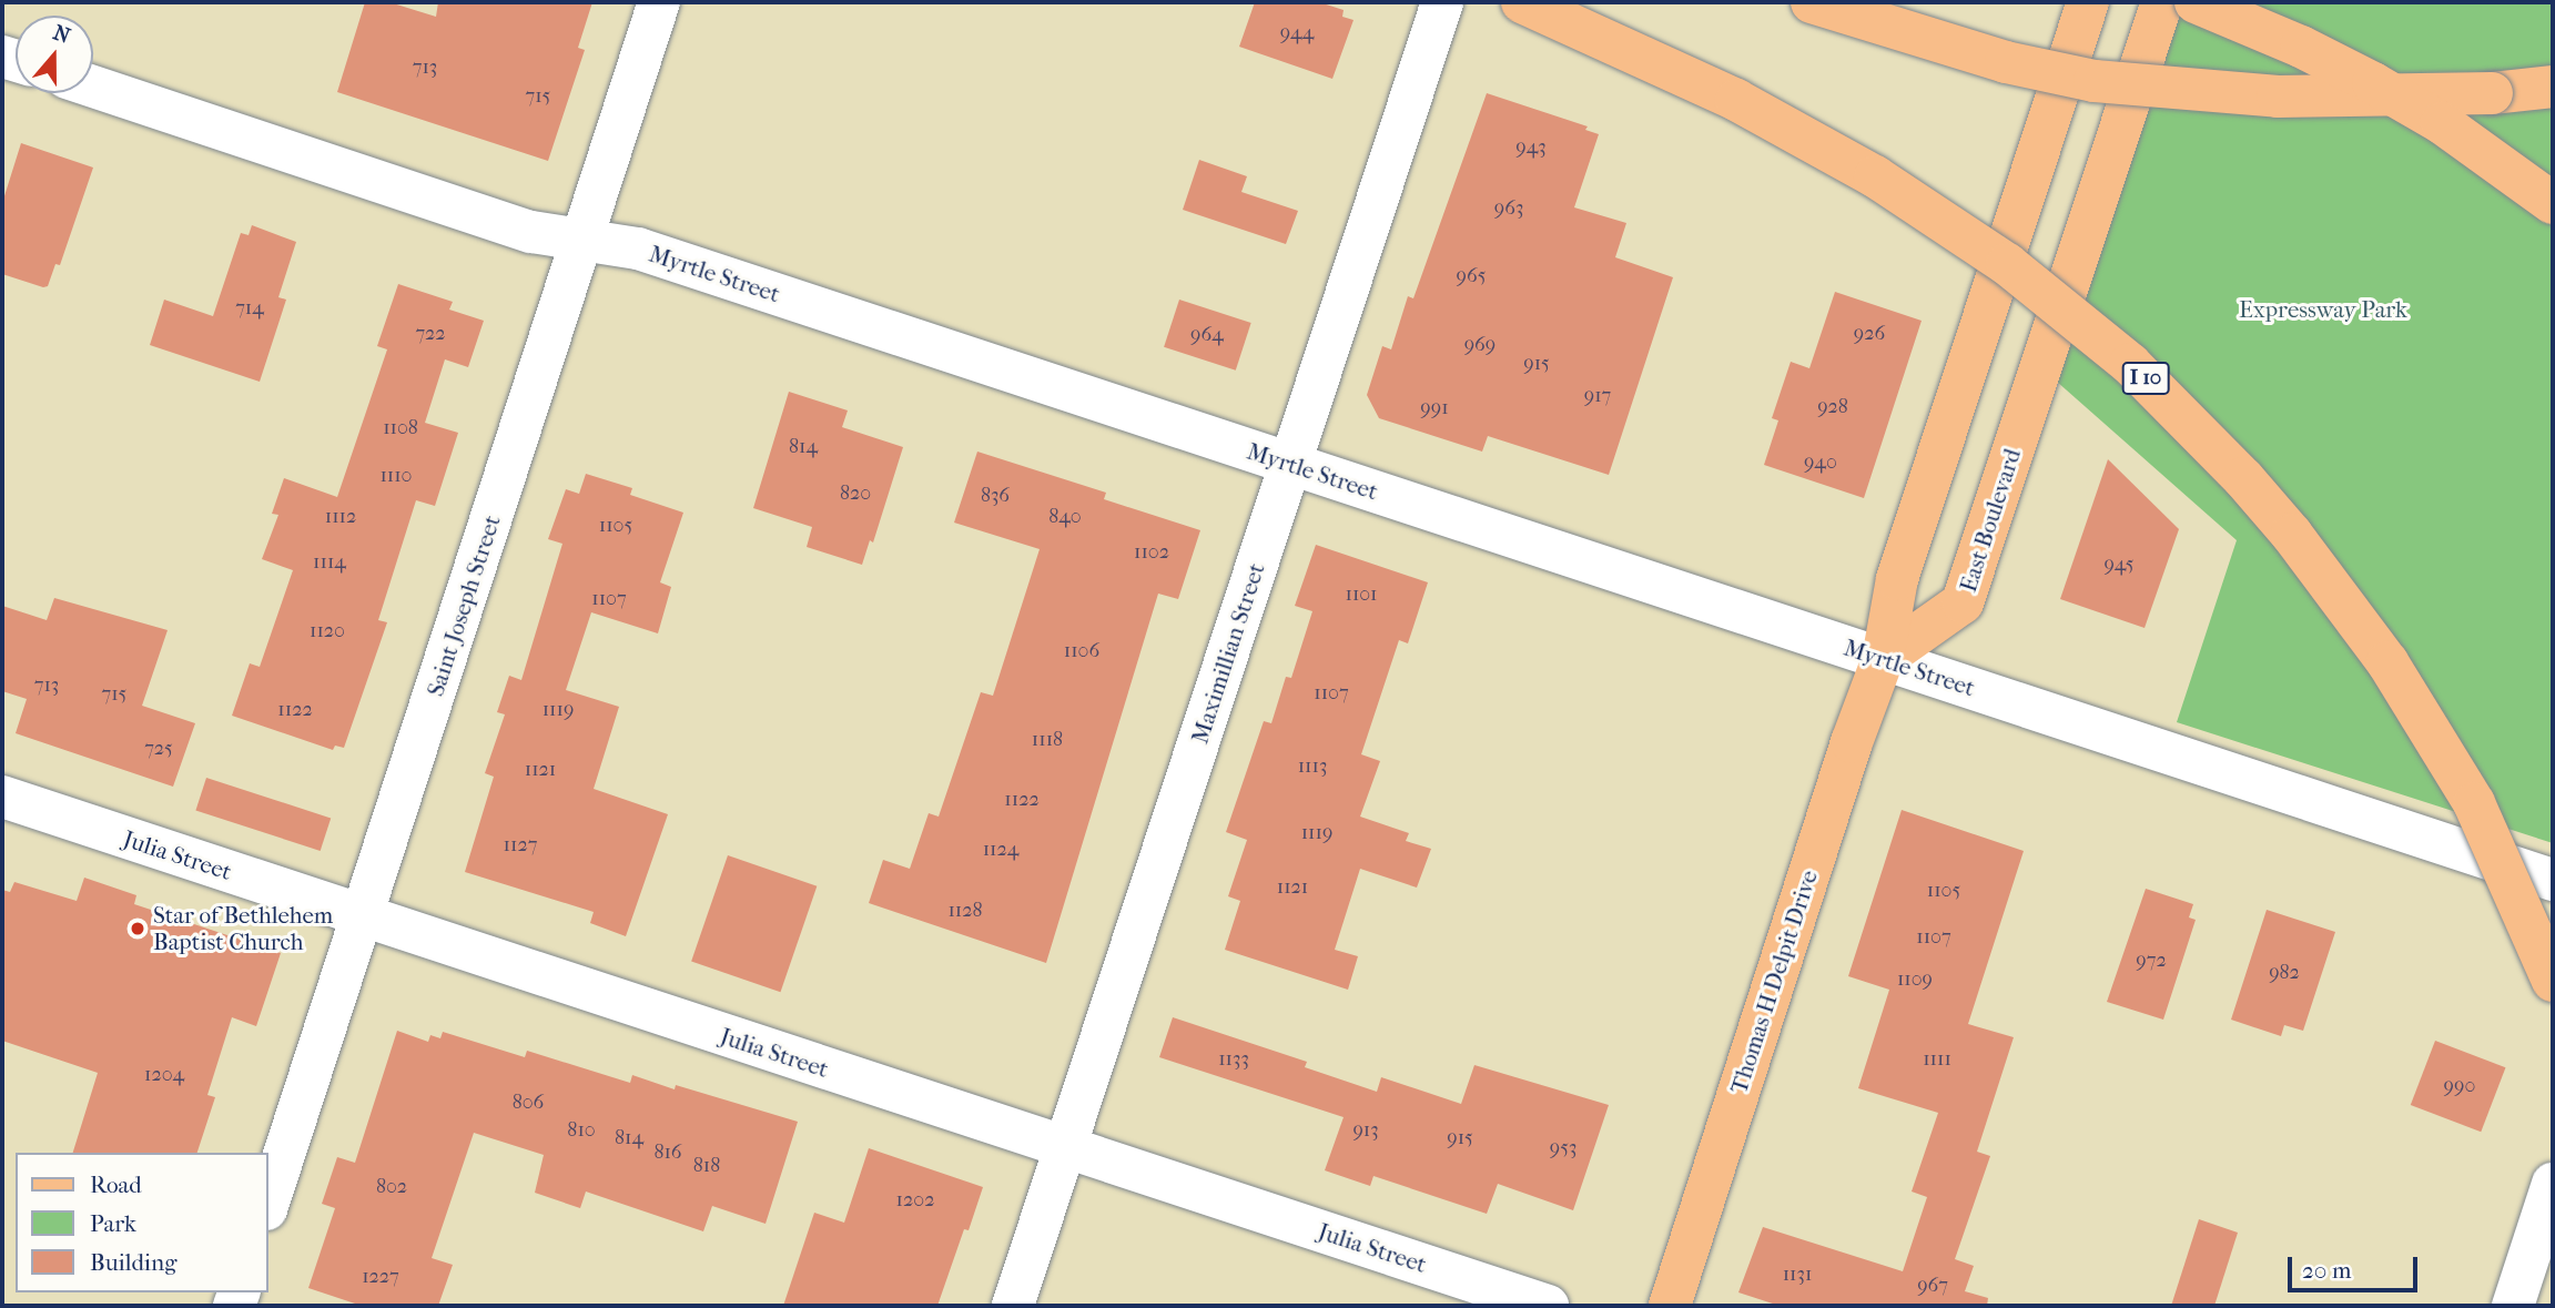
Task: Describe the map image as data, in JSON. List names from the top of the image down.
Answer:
{
  "streets": {
    "main road": ["I 10", "East Boulevard", "Thomas H Delpit Drive"],
    "street": [
      "Myrtle Street",
      "Saint Joseph Street",
      "Maximillian Street",
      "Julia Street"
    ]
  },
  "crossings": [
    ["Myrtle Street", "East Boulevard"],
    ["Myrtle Street", "Saint Joseph Street"],
    ["Myrtle Street", "Maximillian Street"],
    ["Myrtle Street", "Thomas H Delpit Drive"],
    ["East Boulevard", "Thomas H Delpit Drive"],
    ["Saint Joseph Street", "Julia Street"],
    ["Maximillian Street", "Julia Street"]
  ],
  "parks": ["Expressway Park"],
  "places": ["Star of Bethlehem Baptist Church"],
  "house_numbers": [
    "944",
    "713",
    "715",
    "943",
    "963",
    "965",
    "714",
    "722",
    "926",
    "964",
    "969",
    "915",
    "917",
    "928",
    "991",
    "1108",
    "814",
    "940",
    "1110",
    "820",
    "836",
    "1112",
    "840",
    "1105",
    "1102",
    "1114",
    "945",
    "1101",
    "1107",
    "1120",
    "1106",
    "713",
    "1107",
    "715",
    "1122",
    "1119",
    "1118",
    "725",
    "1113",
    "1121",
    "1122",
    "1119",
    "1127",
    "1124",
    "1121",
    "1105",
    "1128",
    "1107",
    "972",
    "982",
    "1109",
    "1133",
    "1111",
    "1204",
    "990",
    "806",
    "810",
    "913",
    "814",
    "915",
    "953",
    "816",
    "818",
    "802",
    "1202",
    "1131",
    "1227",
    "967"
  ],
  "legend": ["Road", "Park", "Building"],
  "scale_bar": "20 m",
  "north": "top"
}
